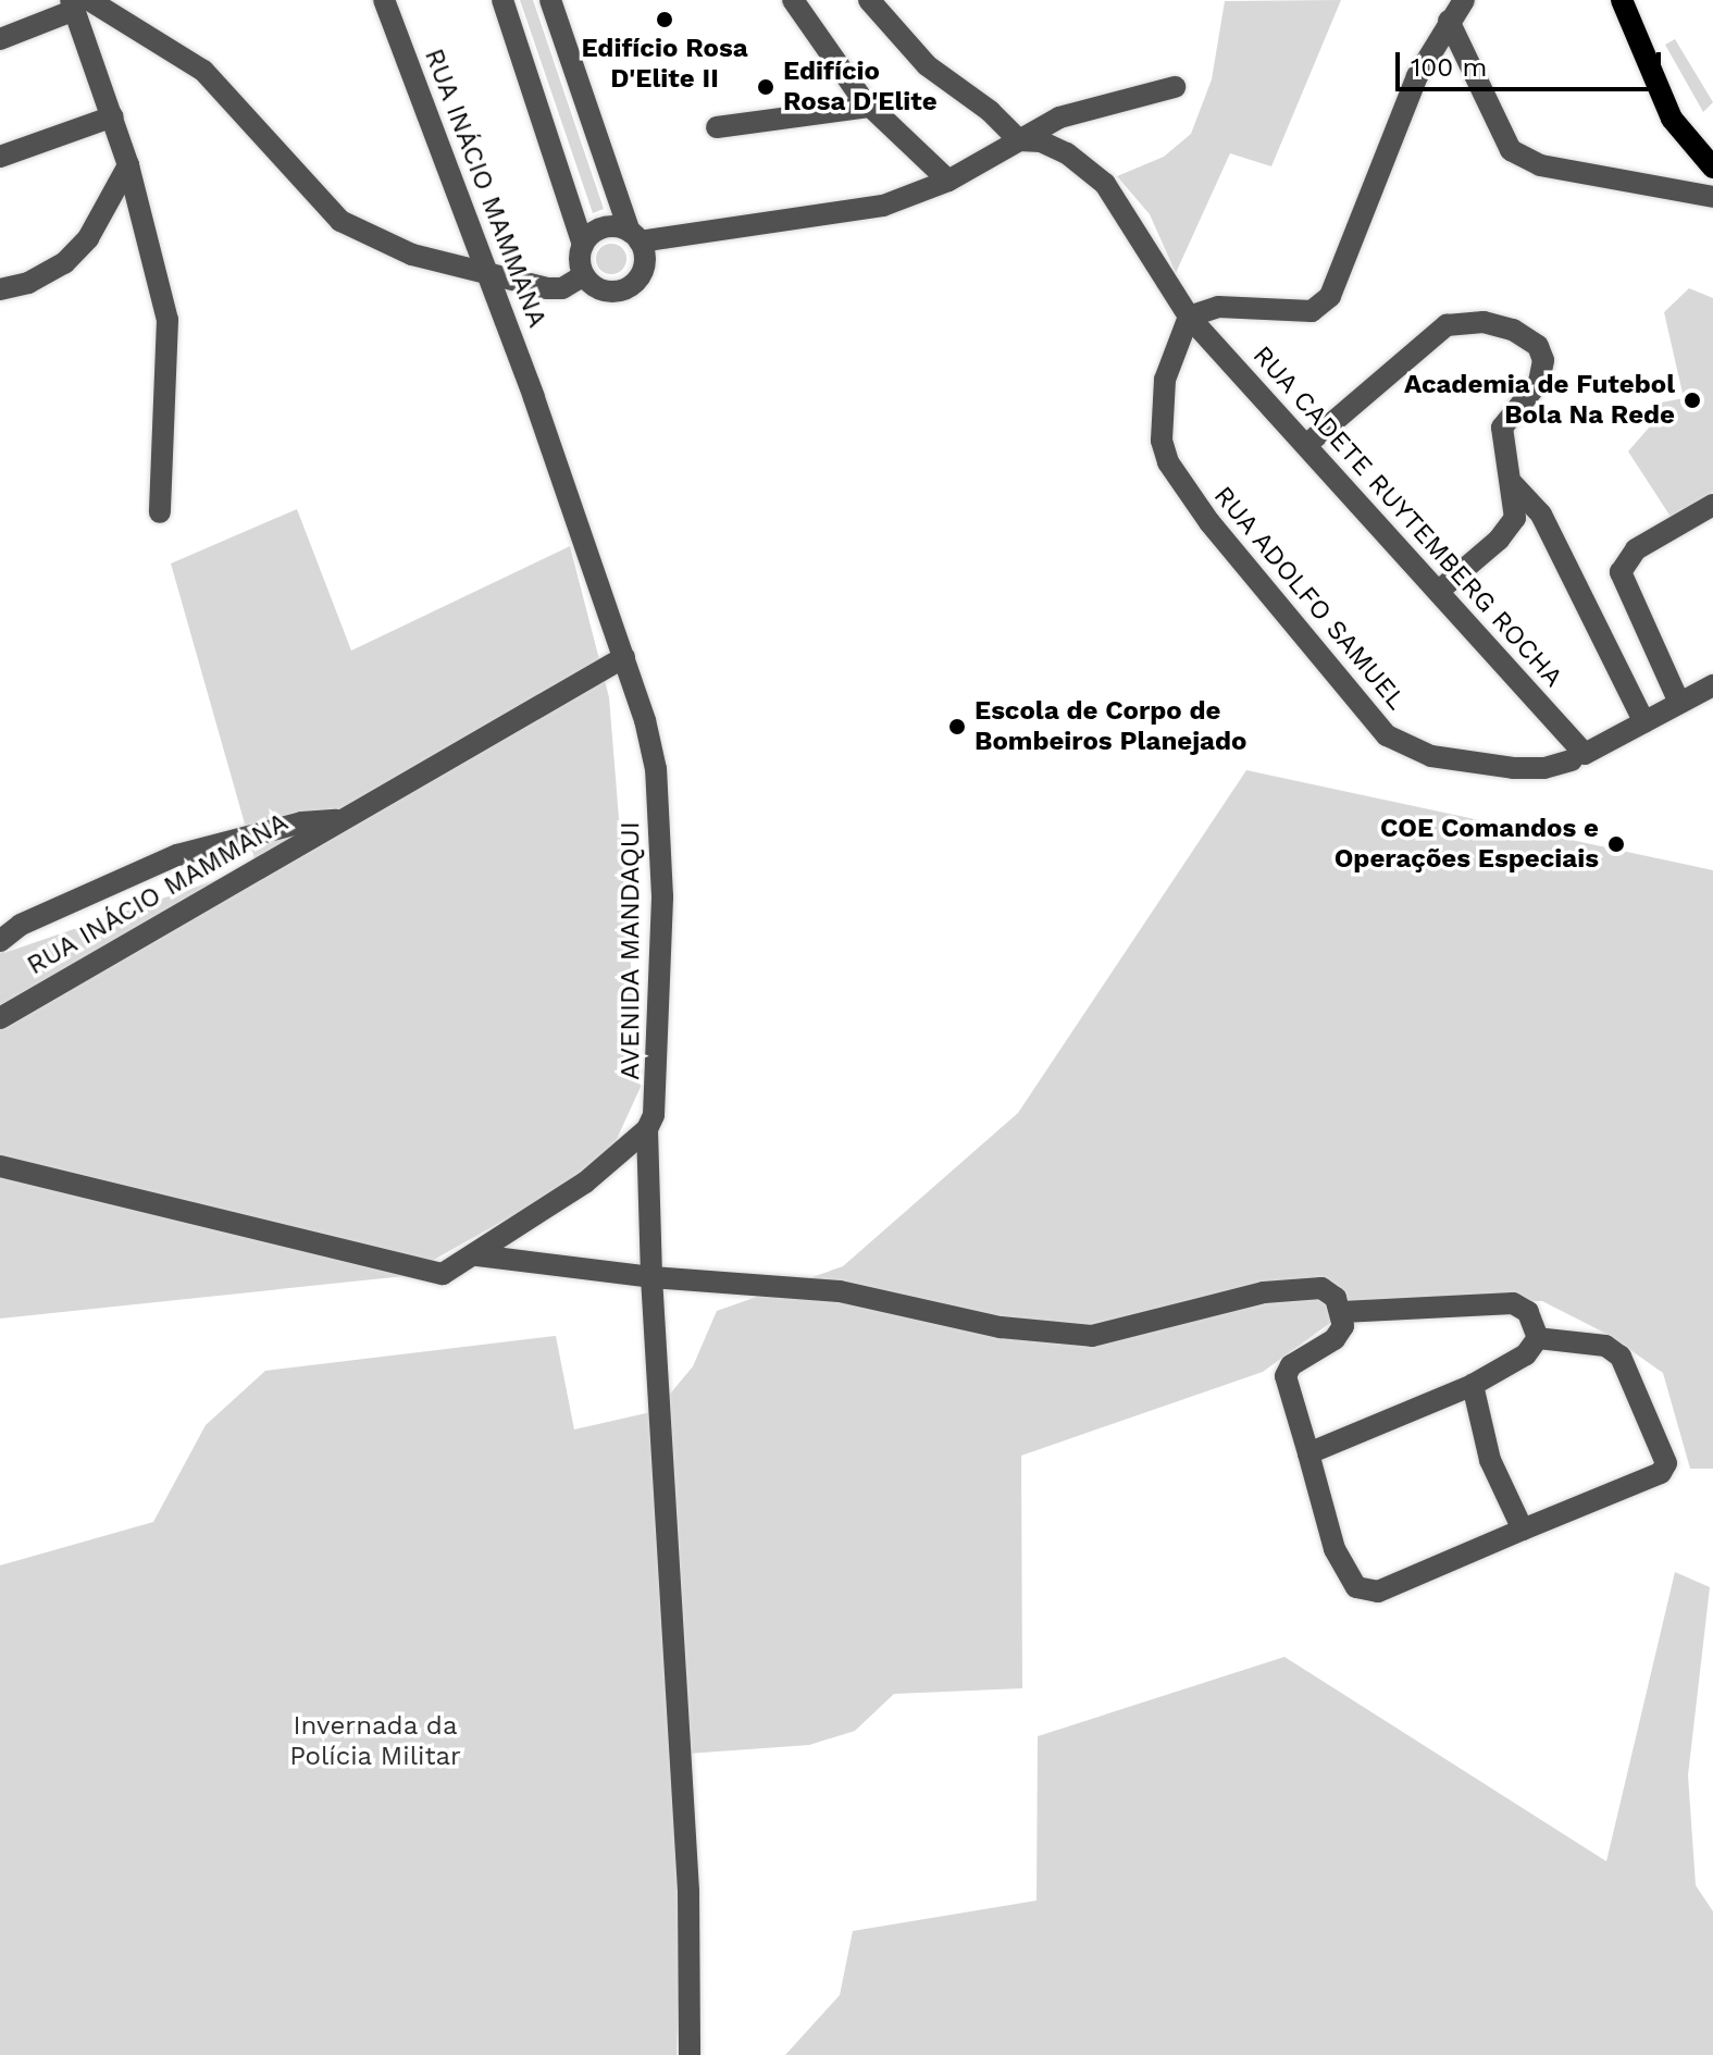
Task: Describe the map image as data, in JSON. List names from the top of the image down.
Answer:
{
  "streets": {
    "street": [
      "RUA INÁCIO MAMMANA",
      "RUA CADETE RUYTEMBERG ROCHA",
      "RUA ADOLFO SAMUEL",
      "AVENIDA MANDAQUI"
    ]
  },
  "crossings": [
    ["RUA INÁCIO MAMMANA", "AVENIDA MANDAQUI"],
    ["RUA CADETE RUYTEMBERG ROCHA", "RUA ADOLFO SAMUEL"]
  ],
  "parks": ["Invernada da Polícia Militar"],
  "places": [
    "Edifício Rosa D'Elite II",
    "Edifício Rosa D'Elite",
    "Academia de Futebol Bola Na Rede",
    "Escola de Corpo de Bombeiros Planejado",
    "COE Comandos e Operações Especiais"
  ],
  "scale_bar": "100 m"
}
